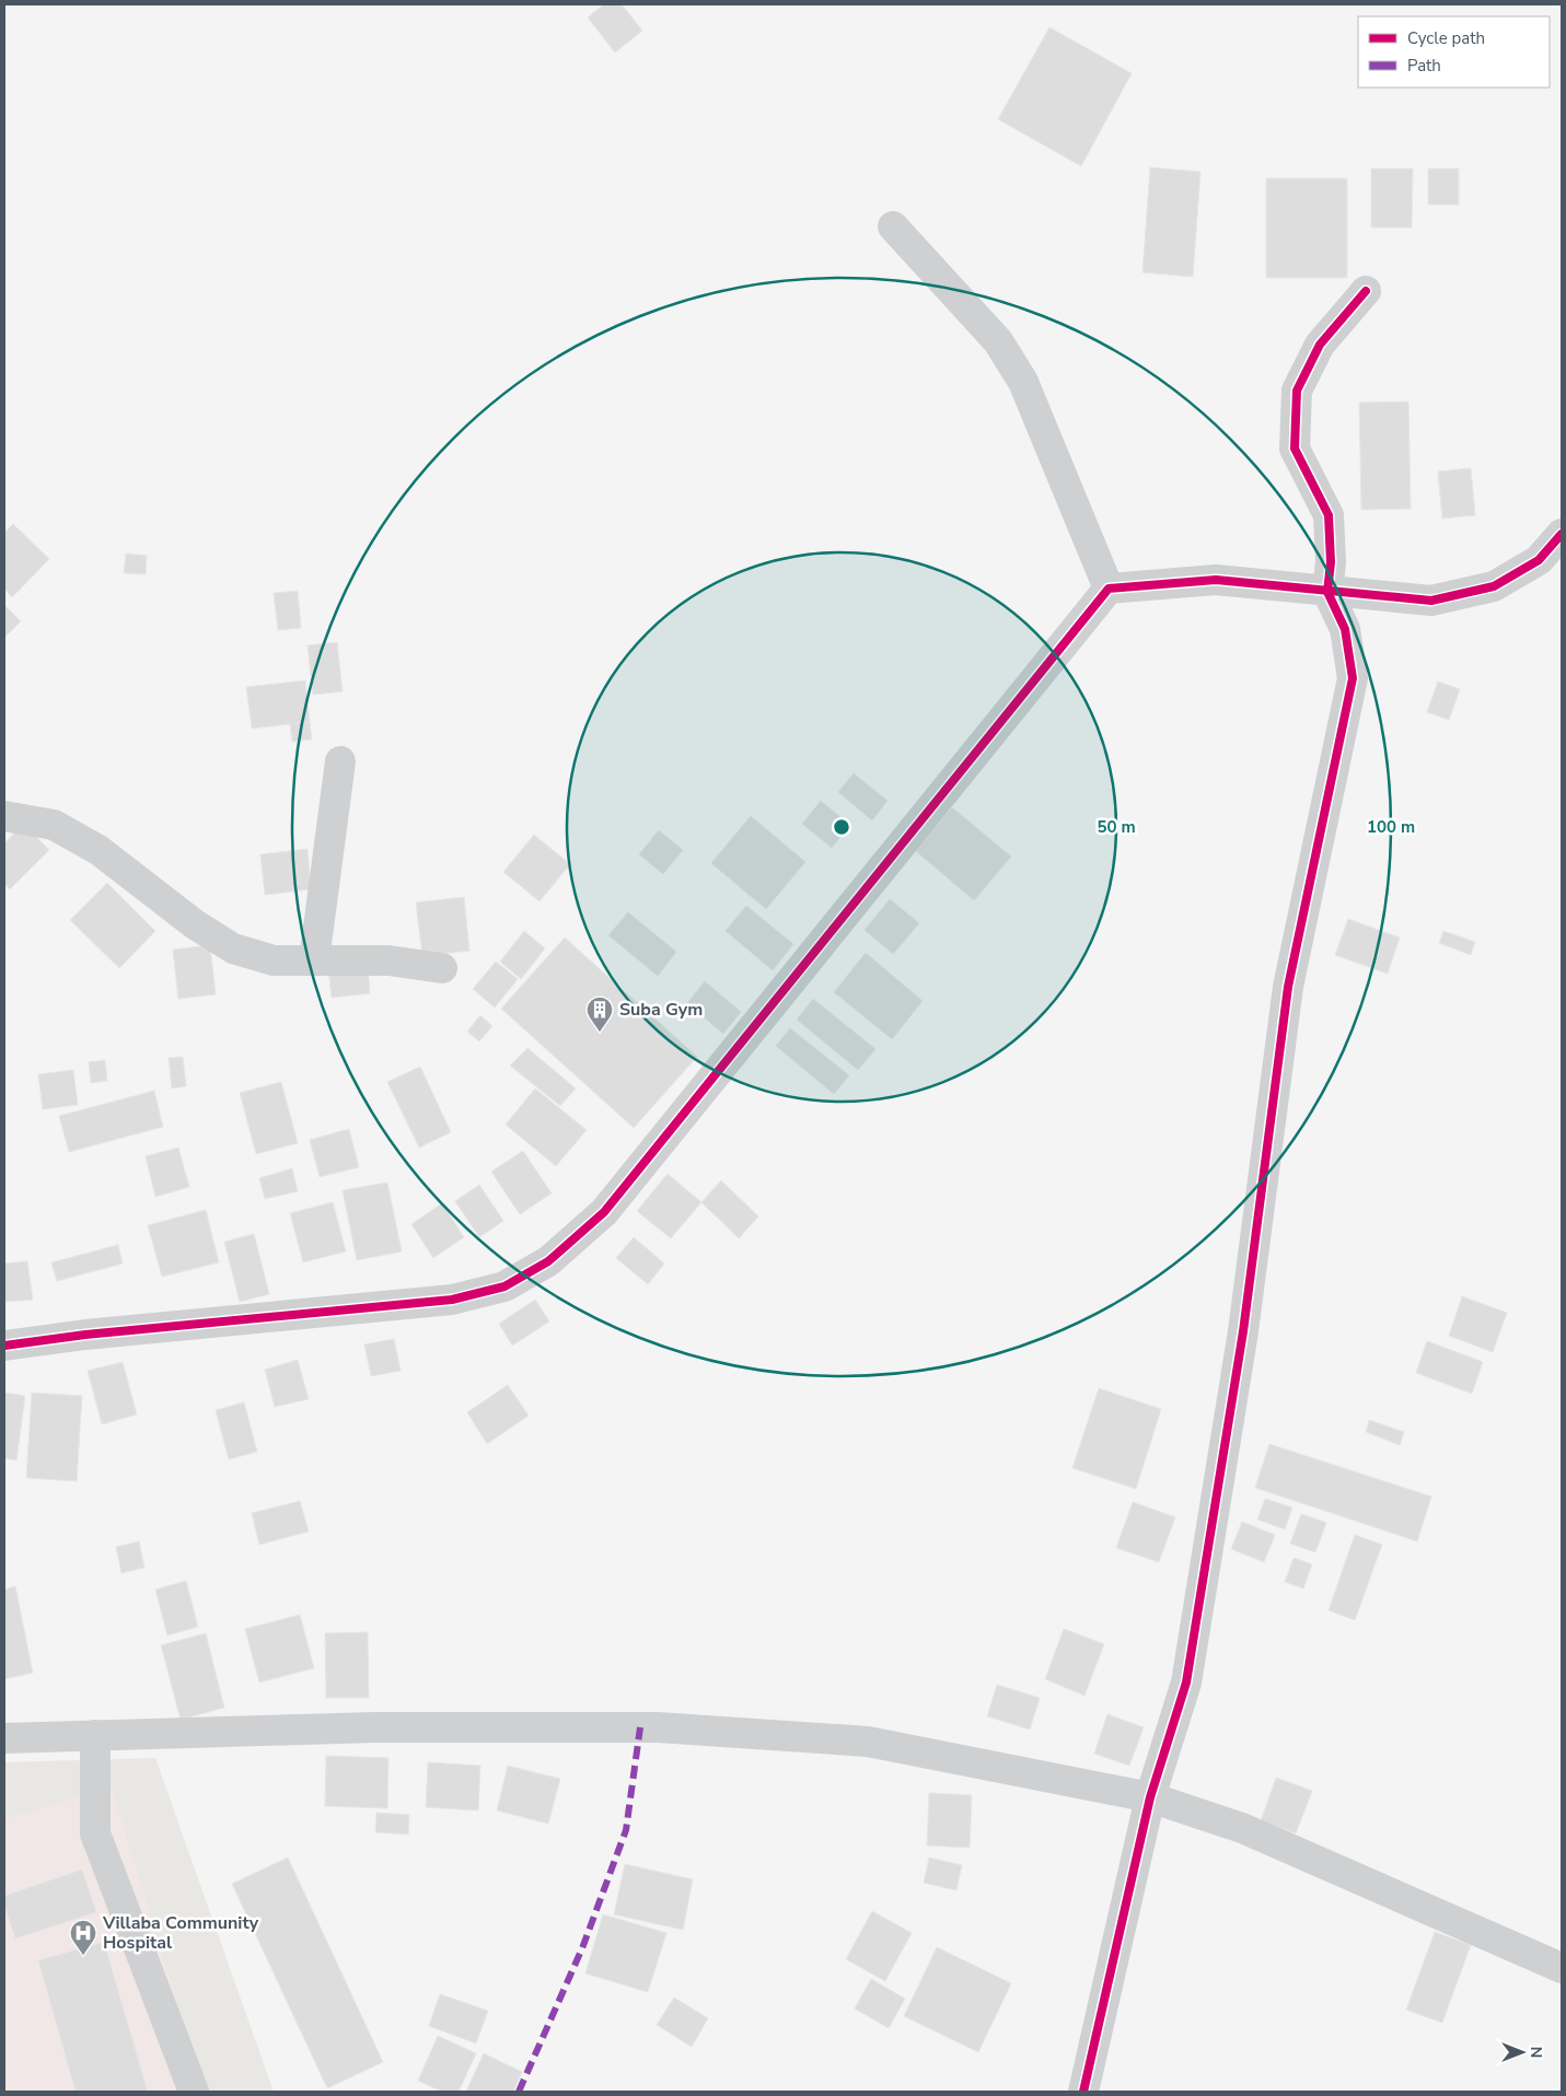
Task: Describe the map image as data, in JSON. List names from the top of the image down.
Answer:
{
  "places": {
    "building": ["Suba Gym"],
    "hospital": ["Villaba Community Hospital"]
  },
  "legend": ["Cycle path", "Path"],
  "north": "right",
  "rings": ["50 m", "100 m"]
}
